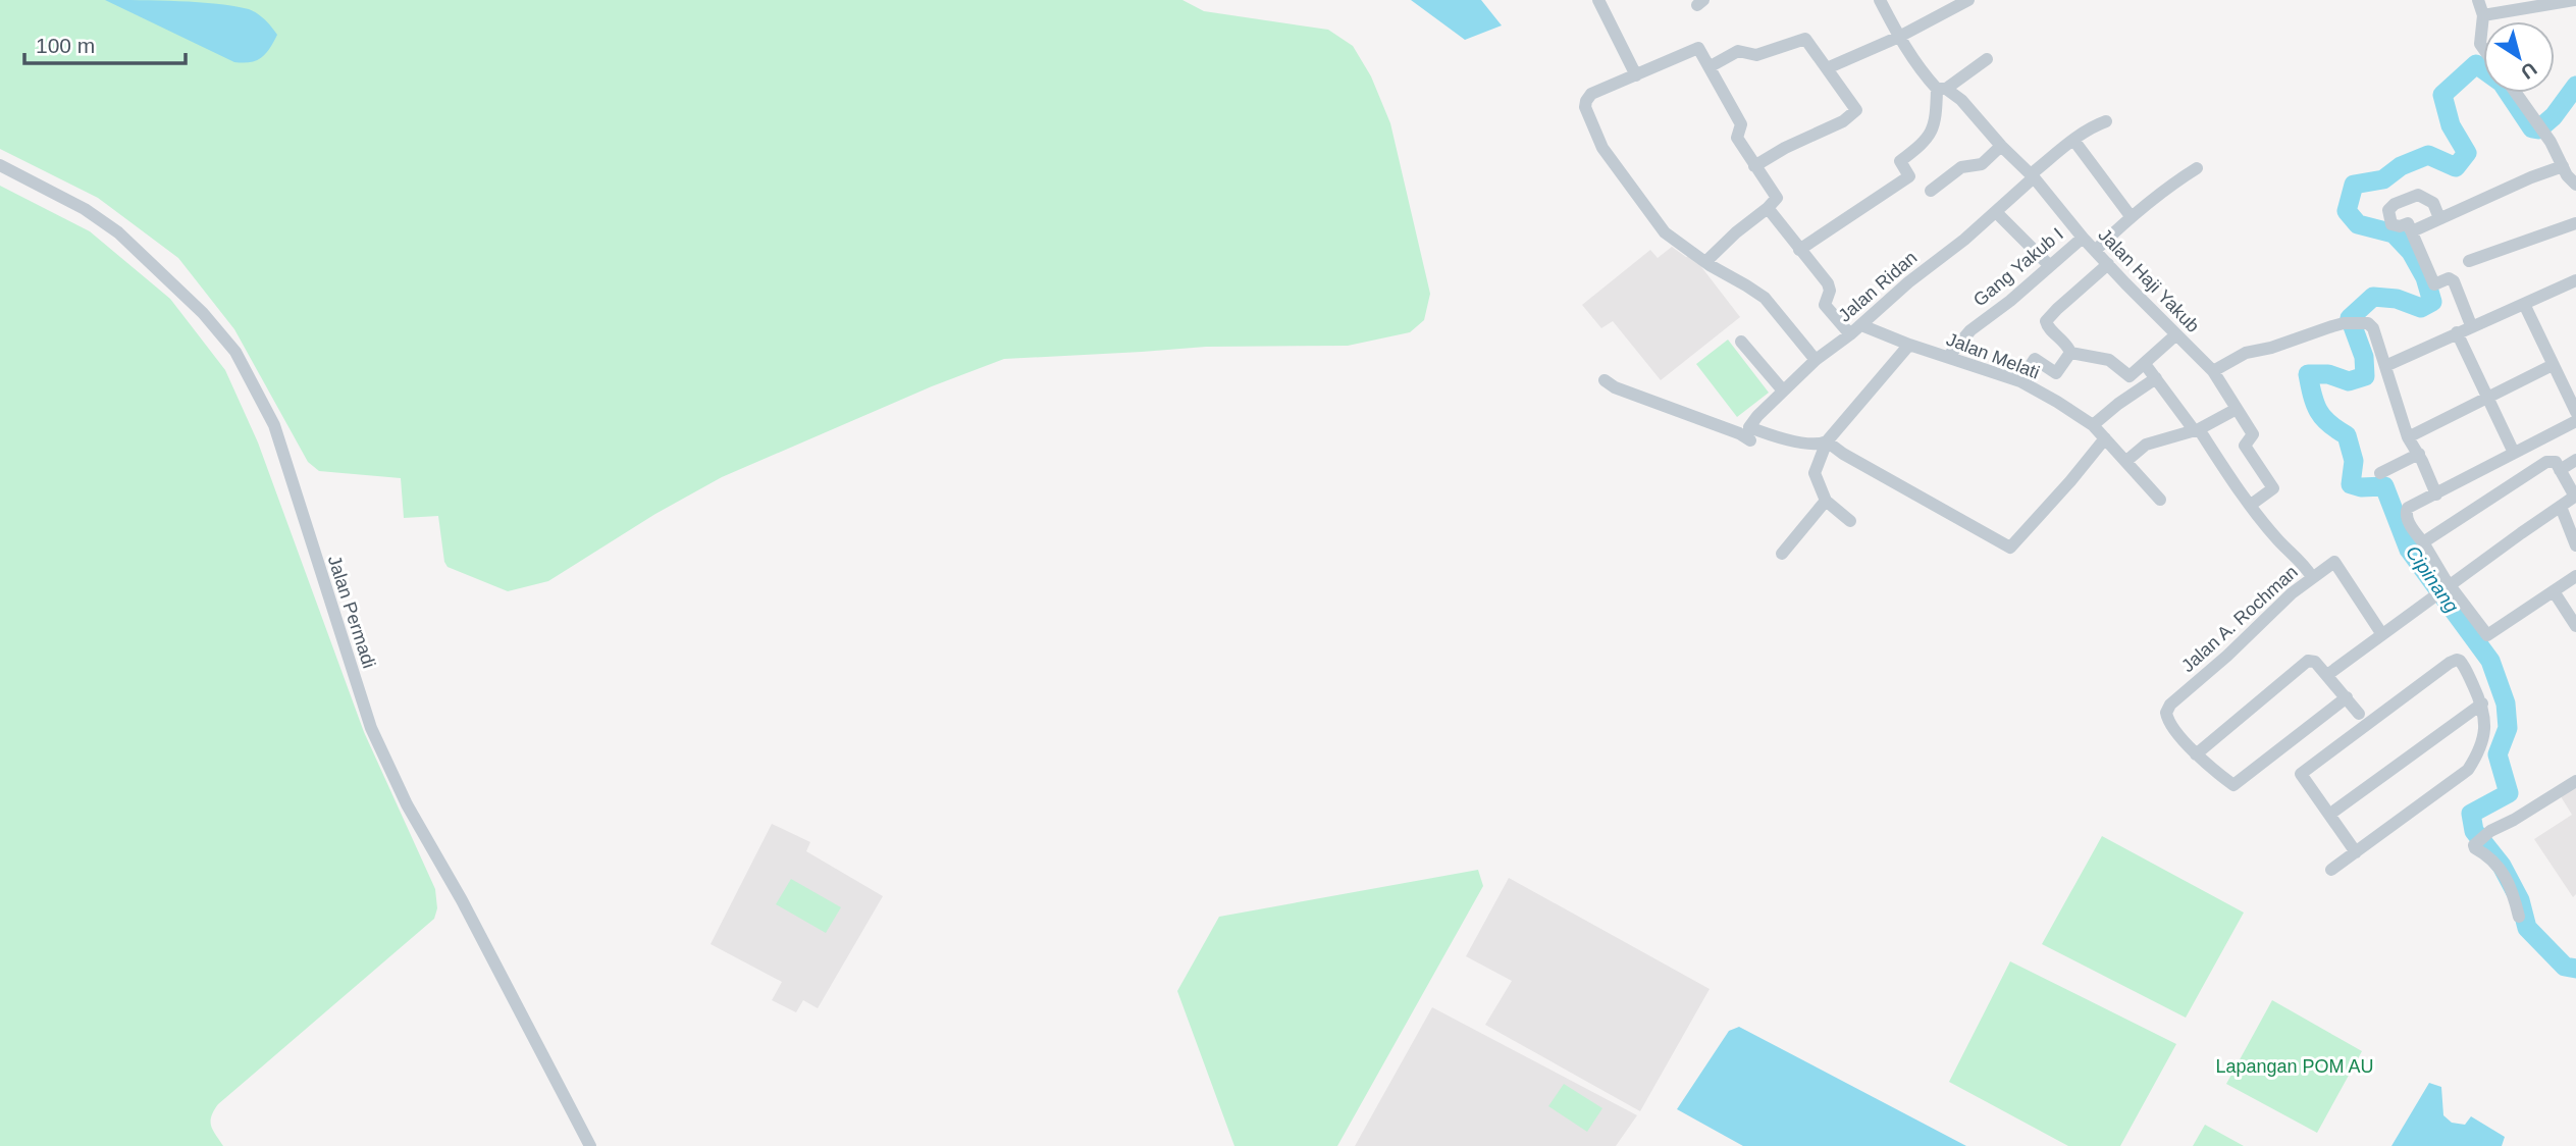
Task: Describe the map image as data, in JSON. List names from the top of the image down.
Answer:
{
  "streets": {
    "street": [
      "Gang Yakub I",
      "Jalan Haji Yakub",
      "Jalan Ridan",
      "Jalan Melati",
      "Jalan Permadi",
      "Jalan A. Rochman"
    ]
  },
  "crossings": [
    ["Gang Yakub I", "Jalan Haji Yakub"],
    ["Gang Yakub I", "Jalan Melati"],
    ["Jalan Haji Yakub", "Jalan Ridan"],
    ["Jalan Ridan", "Jalan Melati"]
  ],
  "water": ["Cipinang"],
  "parks": ["Lapangan POM AU"],
  "scale_bar": "100 m",
  "north": "bottom right"
}
